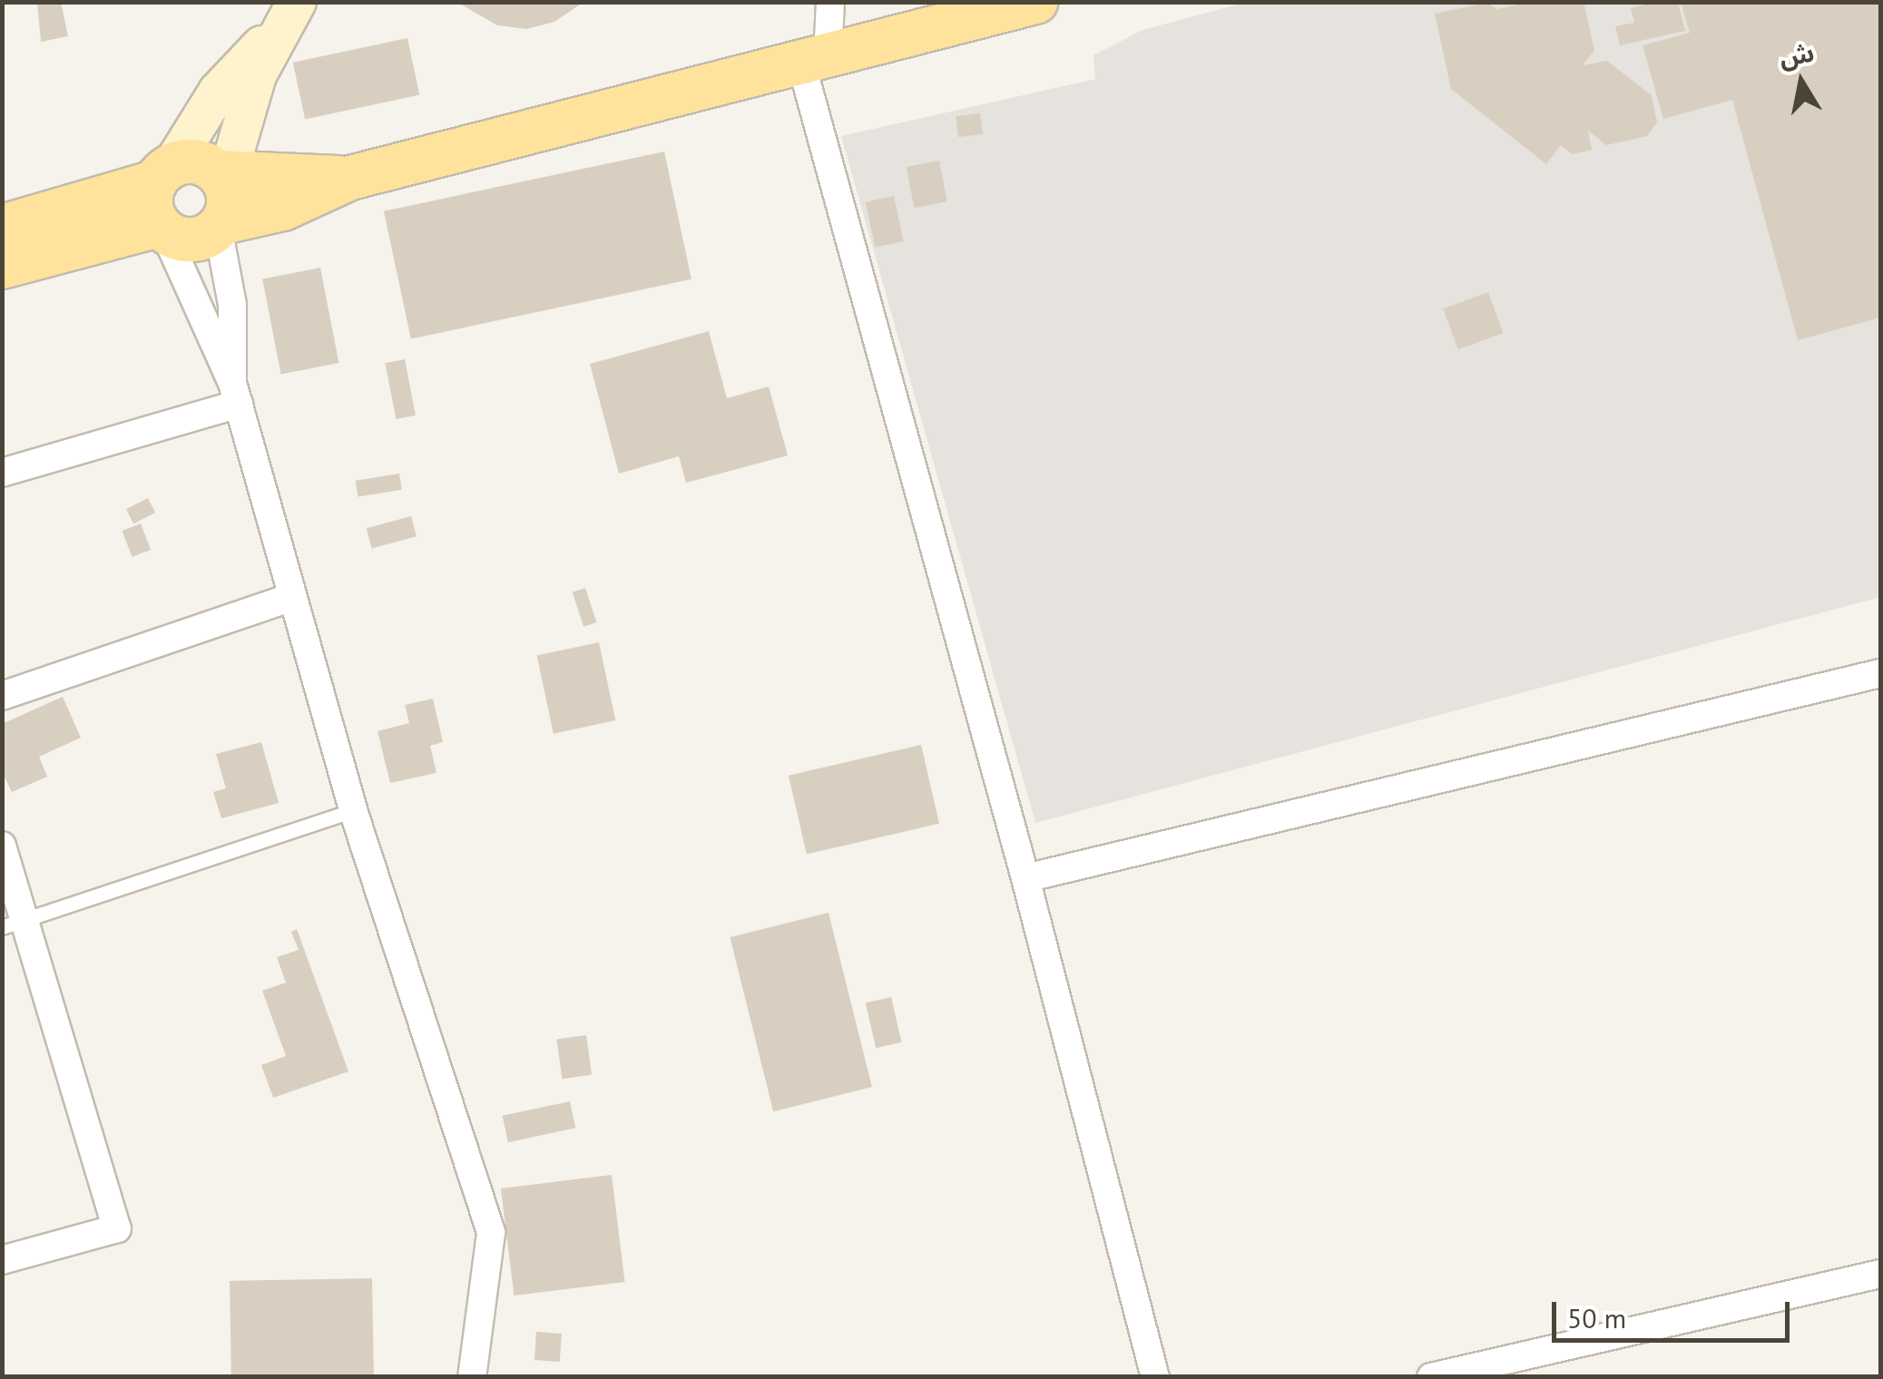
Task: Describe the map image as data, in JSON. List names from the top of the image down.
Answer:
{
  "scale_bar": "50 m",
  "north": "top"
}
